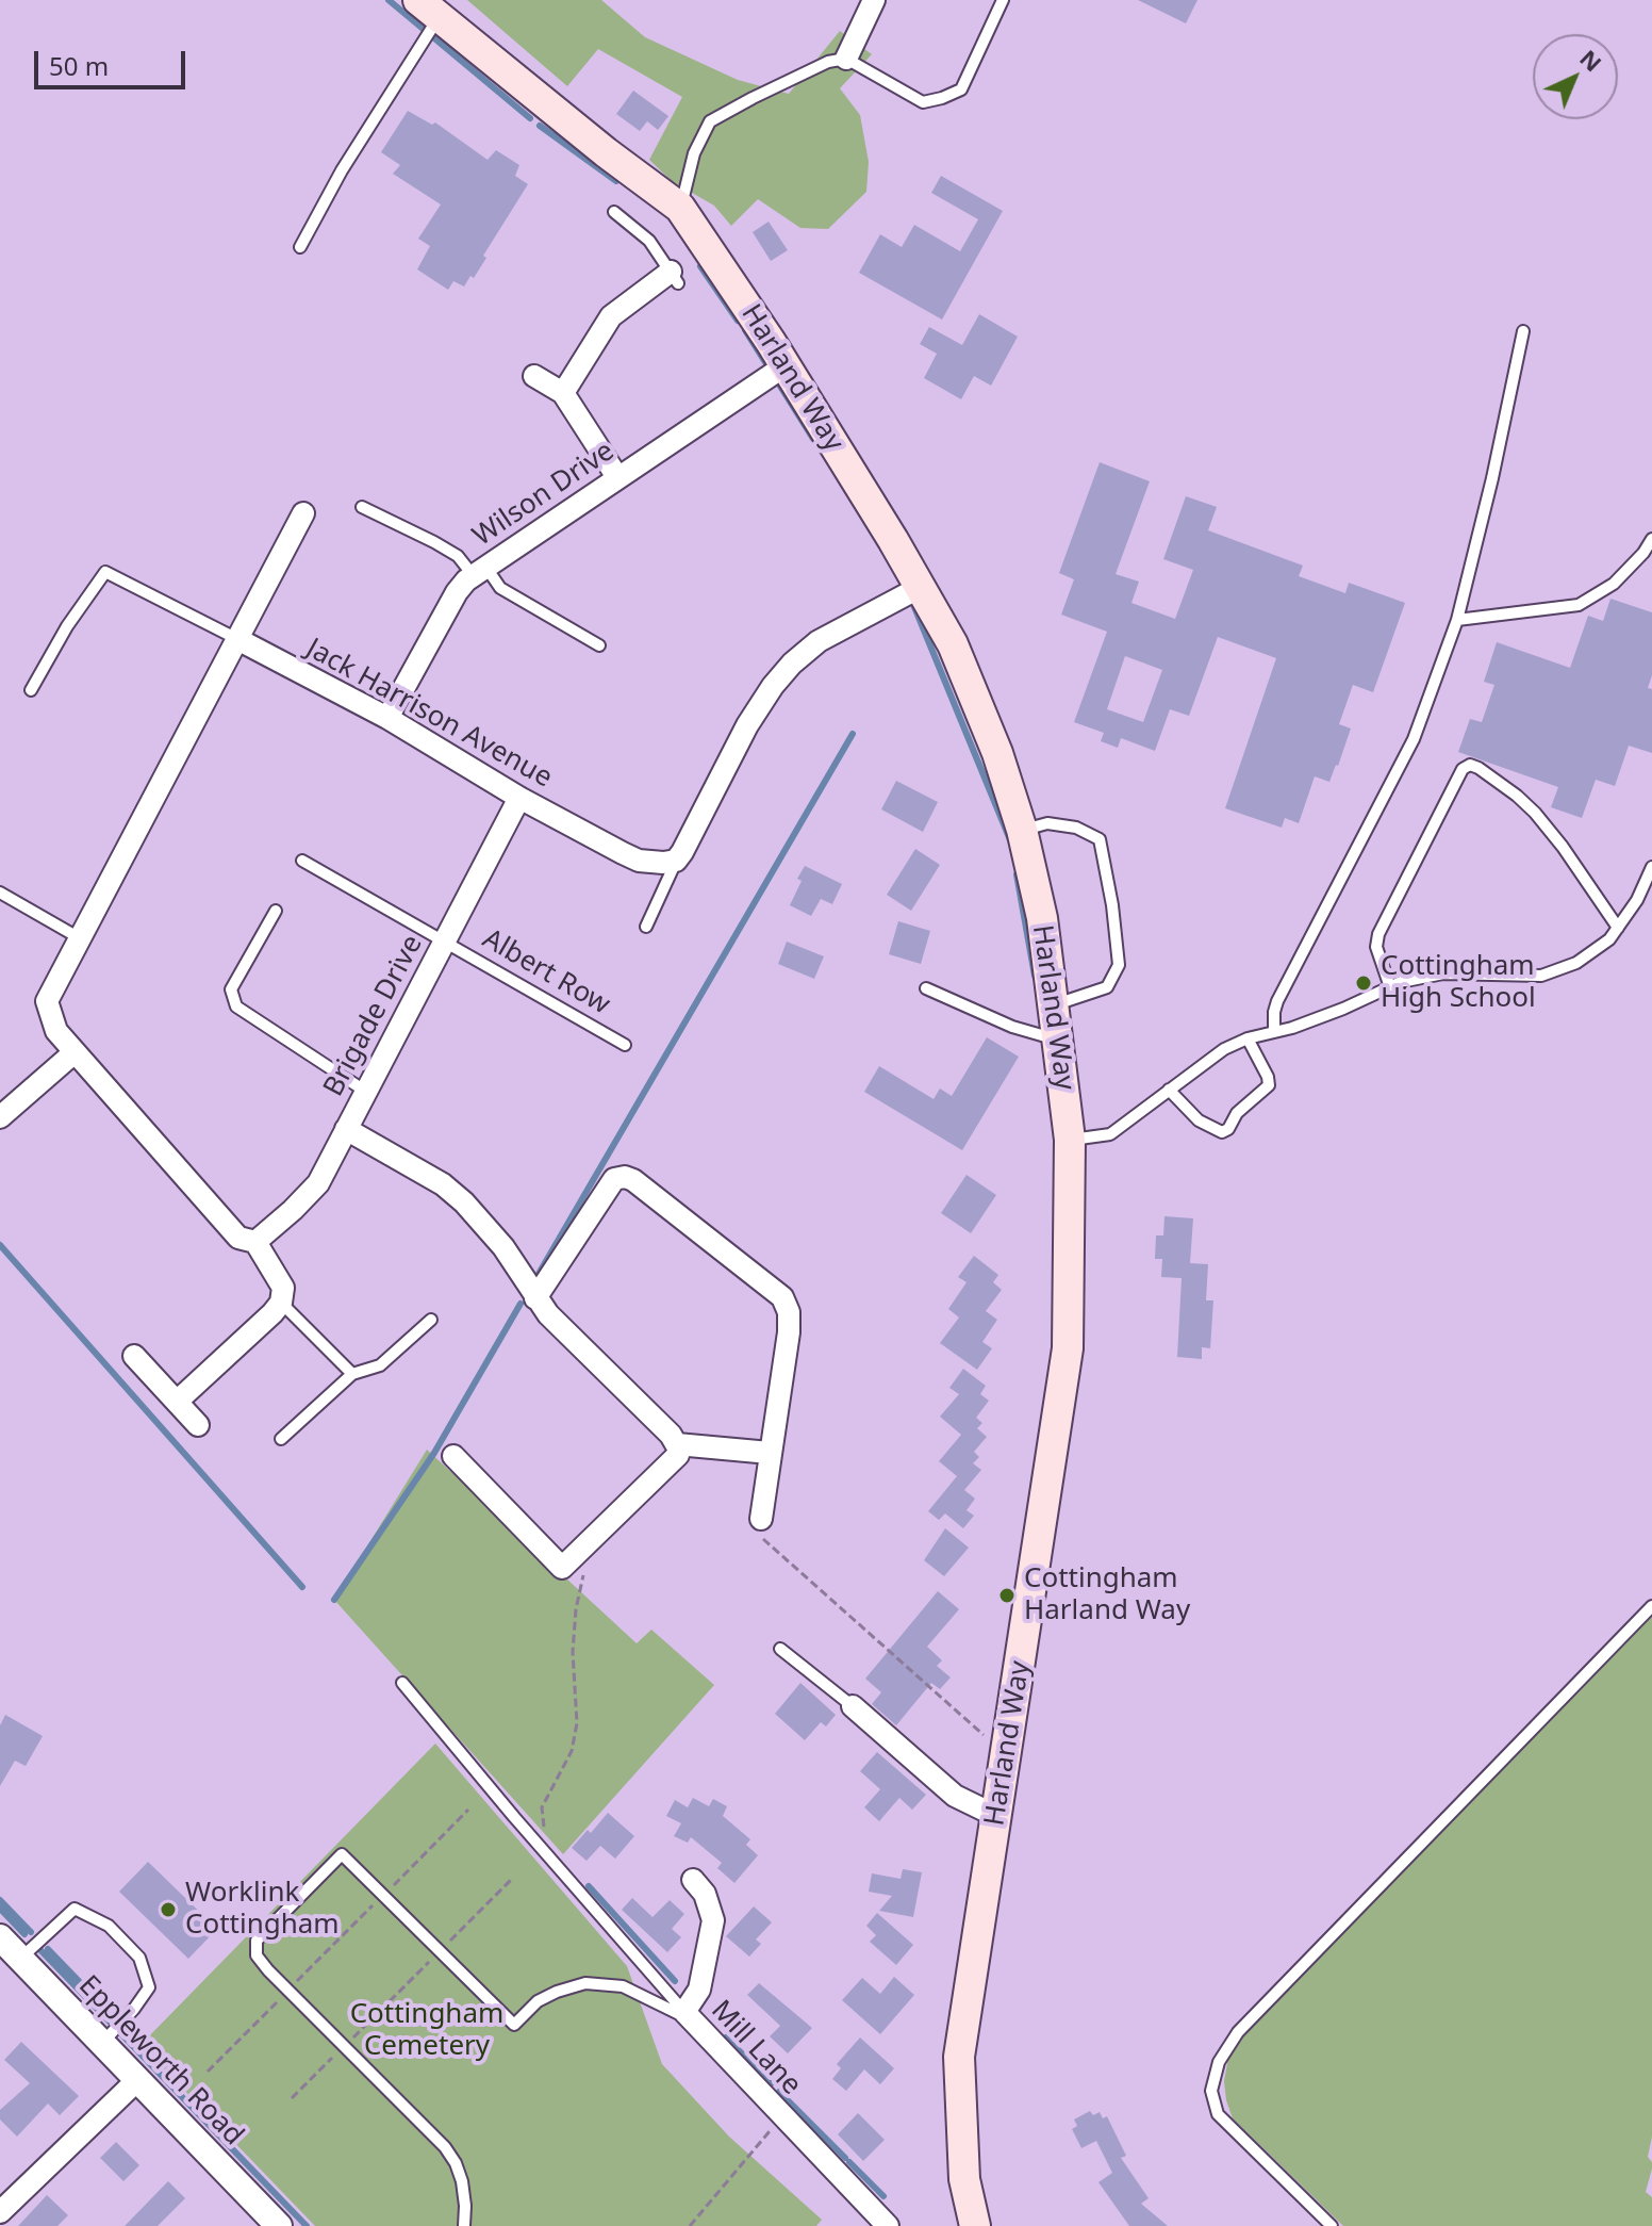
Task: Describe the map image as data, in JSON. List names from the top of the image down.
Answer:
{
  "streets": {
    "main road": ["Harland Way"],
    "street": [
      "Wilson Drive",
      "Jack Harrison Avenue",
      "Brigade Drive",
      "Mill Lane",
      "Eppleworth Road"
    ],
    "lane": ["Albert Row"]
  },
  "crossings": [
    ["Harland Way", "Wilson Drive"],
    ["Wilson Drive", "Jack Harrison Avenue"],
    ["Jack Harrison Avenue", "Brigade Drive"],
    ["Albert Row", "Brigade Drive"]
  ],
  "parks": ["Cottingham Cemetery"],
  "places": ["Cottingham High School", "Cottingham Harland Way", "Worklink Cottingham"],
  "scale_bar": "50 m",
  "north": "top right"
}
